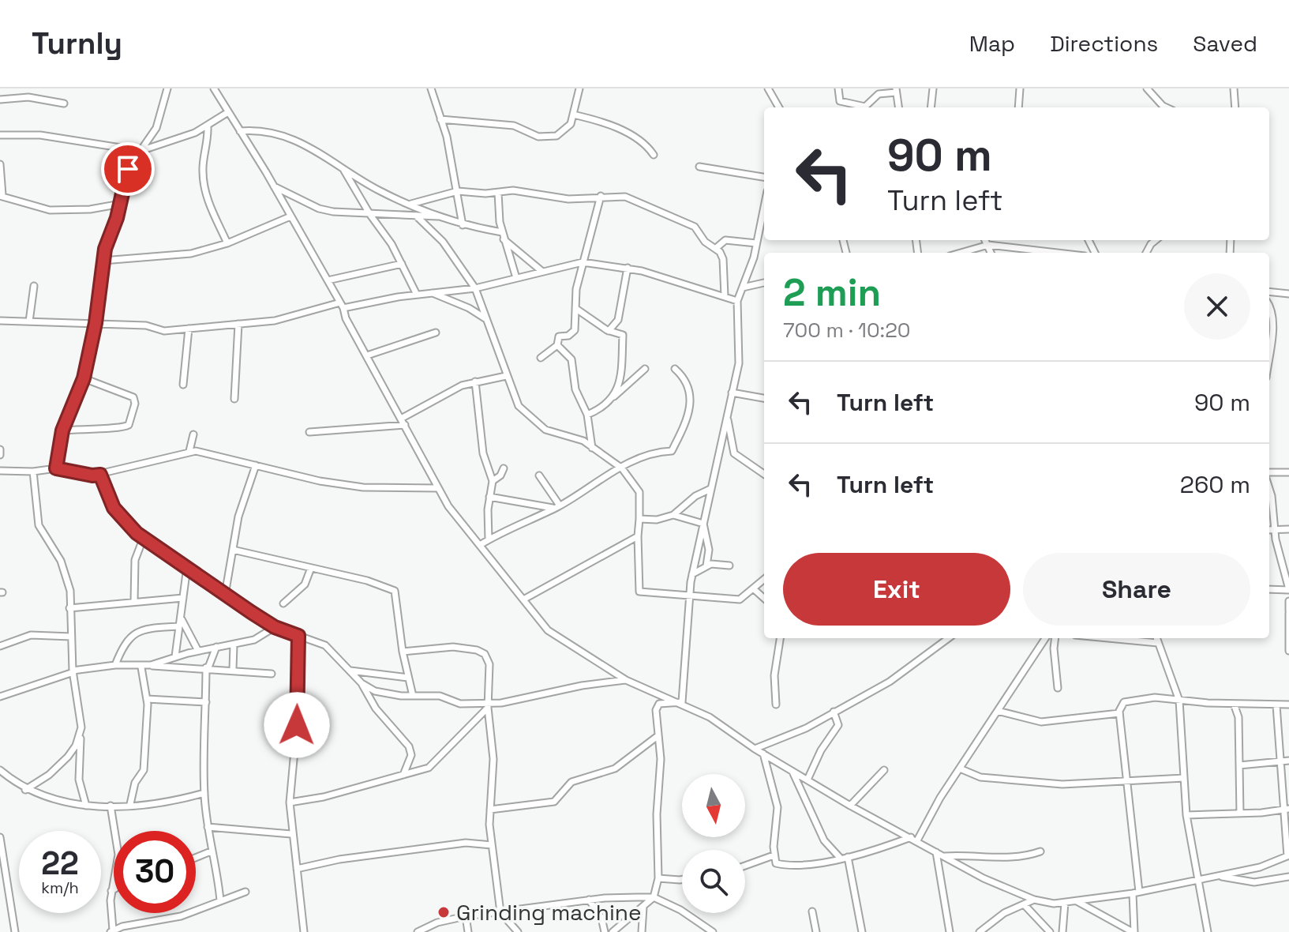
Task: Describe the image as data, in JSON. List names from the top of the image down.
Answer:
{
  "places": ["Grinding machine"],
  "north": "bottom",
  "page": {
    "header": "Turnly",
    "nav": ["Map", "Directions", "Saved"],
    "turn": ["90 m", "Turn left"],
    "heading": ["2 min", "700 m · 10:20"],
    "list": [
      {
        "name": "Turn left",
        "value": "90 m"
      },
      {
        "name": "Turn left",
        "value": "260 m"
      }
    ],
    "buttons": ["Exit", "Share"],
    "speed": "22 km/h",
    "limit": "30"
  }
}
